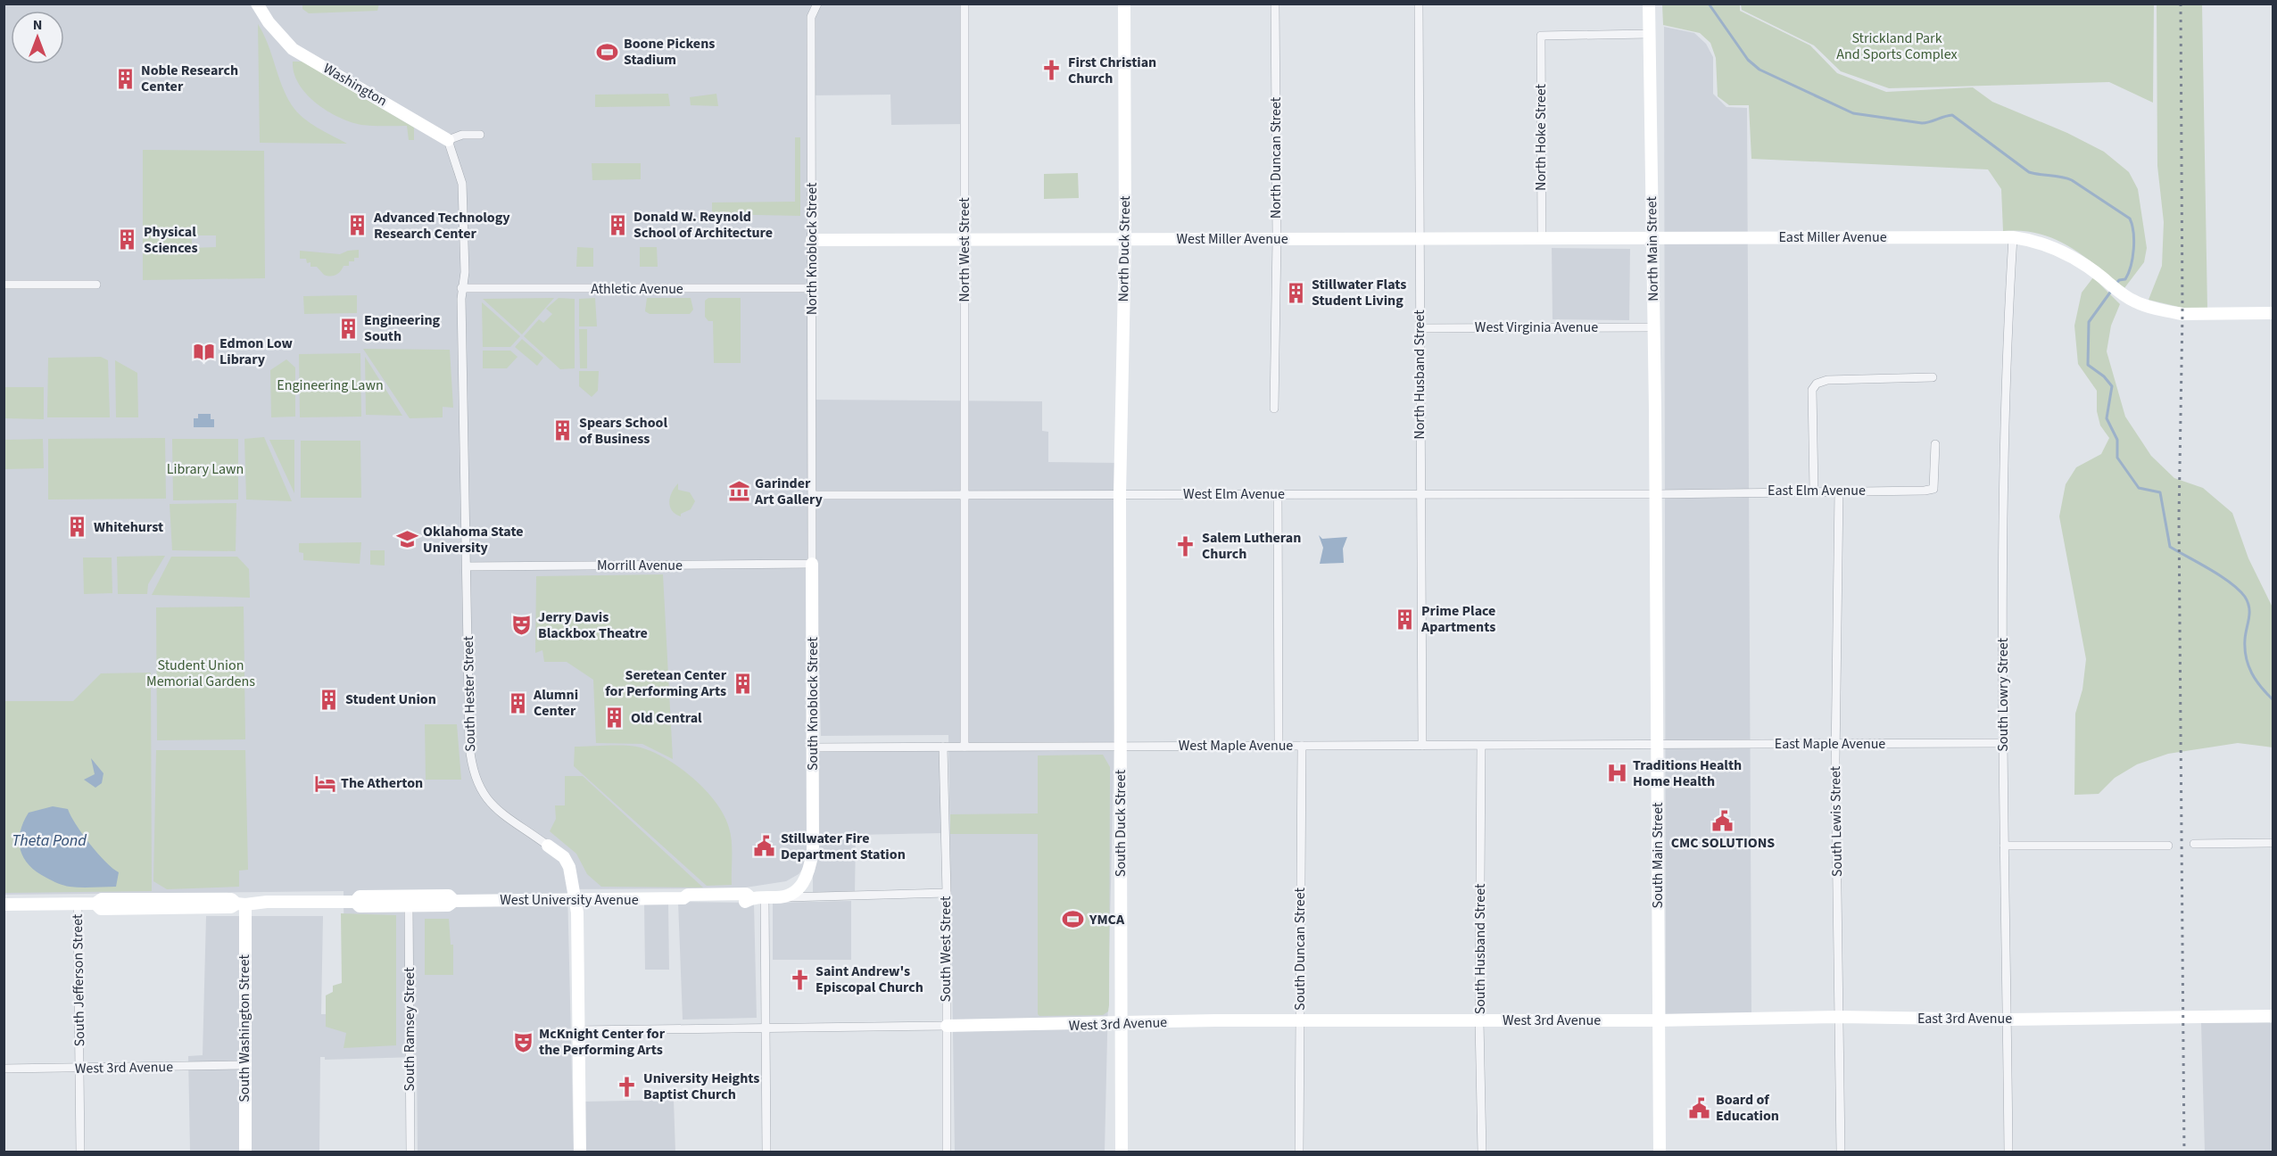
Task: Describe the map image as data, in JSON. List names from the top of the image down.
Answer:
{
  "streets": {
    "street": [
      "Washington",
      "North Hoke Street",
      "North Duncan Street",
      "East Miller Avenue",
      "West Miller Avenue",
      "North Knoblock Street",
      "North Duck Street",
      "North Main Street",
      "North West Street",
      "Athletic Avenue",
      "West Virginia Avenue",
      "North Husband Street",
      "East Elm Avenue",
      "West Elm Avenue",
      "Morrill Avenue",
      "South Hester Street",
      "South Lowry Street",
      "South Knoblock Street",
      "East Maple Avenue",
      "West Maple Avenue",
      "South Lewis Street",
      "South Duck Street",
      "South Main Street",
      "West University Avenue",
      "South West Street",
      "South Duncan Street",
      "South Husband Street",
      "South Jefferson Street",
      "East 3rd Avenue",
      "West 3rd Avenue",
      "South Washington Street",
      "South Ramsey Street"
    ]
  },
  "crossings": [
    ["Washington", "South Hester Street"],
    ["North Hoke Street", "West Miller Avenue"],
    ["North Hoke Street", "North Main Street"],
    ["North Duncan Street", "West Miller Avenue"],
    ["East Miller Avenue", "West Miller Avenue"],
    ["East Miller Avenue", "North Main Street"],
    ["East Miller Avenue", "South Lowry Street"],
    ["West Miller Avenue", "North Knoblock Street"],
    ["West Miller Avenue", "North Duck Street"],
    ["West Miller Avenue", "North Main Street"],
    ["West Miller Avenue", "North West Street"],
    ["West Miller Avenue", "North Husband Street"],
    ["North Knoblock Street", "Athletic Avenue"],
    ["North Knoblock Street", "West Elm Avenue"],
    ["North Knoblock Street", "South Knoblock Street"],
    ["North Duck Street", "West Elm Avenue"],
    ["North Duck Street", "South Duck Street"],
    ["North Main Street", "West Virginia Avenue"],
    ["North Main Street", "East Elm Avenue"],
    ["North Main Street", "West Elm Avenue"],
    ["North Main Street", "South Main Street"],
    ["North West Street", "West Elm Avenue"],
    ["Athletic Avenue", "South Hester Street"],
    ["West Virginia Avenue", "North Husband Street"],
    ["North Husband Street", "West Elm Avenue"],
    ["North Husband Street", "West Maple Avenue"],
    ["East Elm Avenue", "West Elm Avenue"],
    ["East Elm Avenue", "South Lewis Street"],
    ["East Elm Avenue", "South Main Street"],
    ["West Elm Avenue", "South Knoblock Street"],
    ["West Elm Avenue", "South Duck Street"],
    ["West Elm Avenue", "South Main Street"],
    ["Morrill Avenue", "South Hester Street"],
    ["Morrill Avenue", "South Knoblock Street"],
    ["South Hester Street", "West University Avenue"],
    ["South Hester Street", "West 3rd Avenue"],
    ["South Lowry Street", "East Maple Avenue"],
    ["South Lowry Street", "East 3rd Avenue"],
    ["South Knoblock Street", "West Maple Avenue"],
    ["South Knoblock Street", "West University Avenue"],
    ["East Maple Avenue", "West Maple Avenue"],
    ["East Maple Avenue", "South Lewis Street"],
    ["East Maple Avenue", "South Main Street"],
    ["West Maple Avenue", "South Duck Street"],
    ["West Maple Avenue", "South Main Street"],
    ["West Maple Avenue", "South West Street"],
    ["West Maple Avenue", "South Duncan Street"],
    ["West Maple Avenue", "South Husband Street"],
    ["South Lewis Street", "East 3rd Avenue"],
    ["South Duck Street", "West 3rd Avenue"],
    ["South Main Street", "East 3rd Avenue"],
    ["South Main Street", "West 3rd Avenue"],
    ["West University Avenue", "South West Street"],
    ["West University Avenue", "South Jefferson Street"],
    ["West University Avenue", "South Washington Street"],
    ["West University Avenue", "South Ramsey Street"],
    ["South West Street", "West 3rd Avenue"],
    ["South Duncan Street", "West 3rd Avenue"],
    ["South Husband Street", "West 3rd Avenue"],
    ["South Jefferson Street", "West 3rd Avenue"],
    ["East 3rd Avenue", "West 3rd Avenue"],
    ["West 3rd Avenue", "South Washington Street"]
  ],
  "water": ["Theta Pond"],
  "parks": [
    "Strickland Park And Sports Complex",
    "Engineering Lawn",
    "Library Lawn",
    "Student Union Memorial Gardens"
  ],
  "places": {
    "sports": ["Boone Pickens Stadium", "YMCA"],
    "church": [
      "First Christian Church",
      "Salem Lutheran Church",
      "Saint Andrew's Episcopal Church",
      "University Heights Baptist Church"
    ],
    "building": [
      "Noble Research Center",
      "Donald W. Reynold School of Architecture",
      "Advanced Technology Research Center",
      "Physical Sciences",
      "Stillwater Flats Student Living",
      "Engineering South",
      "Spears School of Business",
      "Whitehurst",
      "Prime Place Apartments",
      "Seretean Center for Performing Arts",
      "Student Union",
      "Alumni Center",
      "Old Central"
    ],
    "library": ["Edmon Low Library"],
    "museum": ["Garinder Art Gallery"],
    "school or university": ["Oklahoma State University"],
    "theatre": ["Jerry Davis Blackbox Theatre", "McKnight Center for the Performing Arts"],
    "hospital": ["Traditions Health Home Health"],
    "hotel": ["The Atherton"],
    "public building": ["CMC SOLUTIONS", "Stillwater Fire Department Station", "Board of Education"]
  },
  "north": "top"
}
